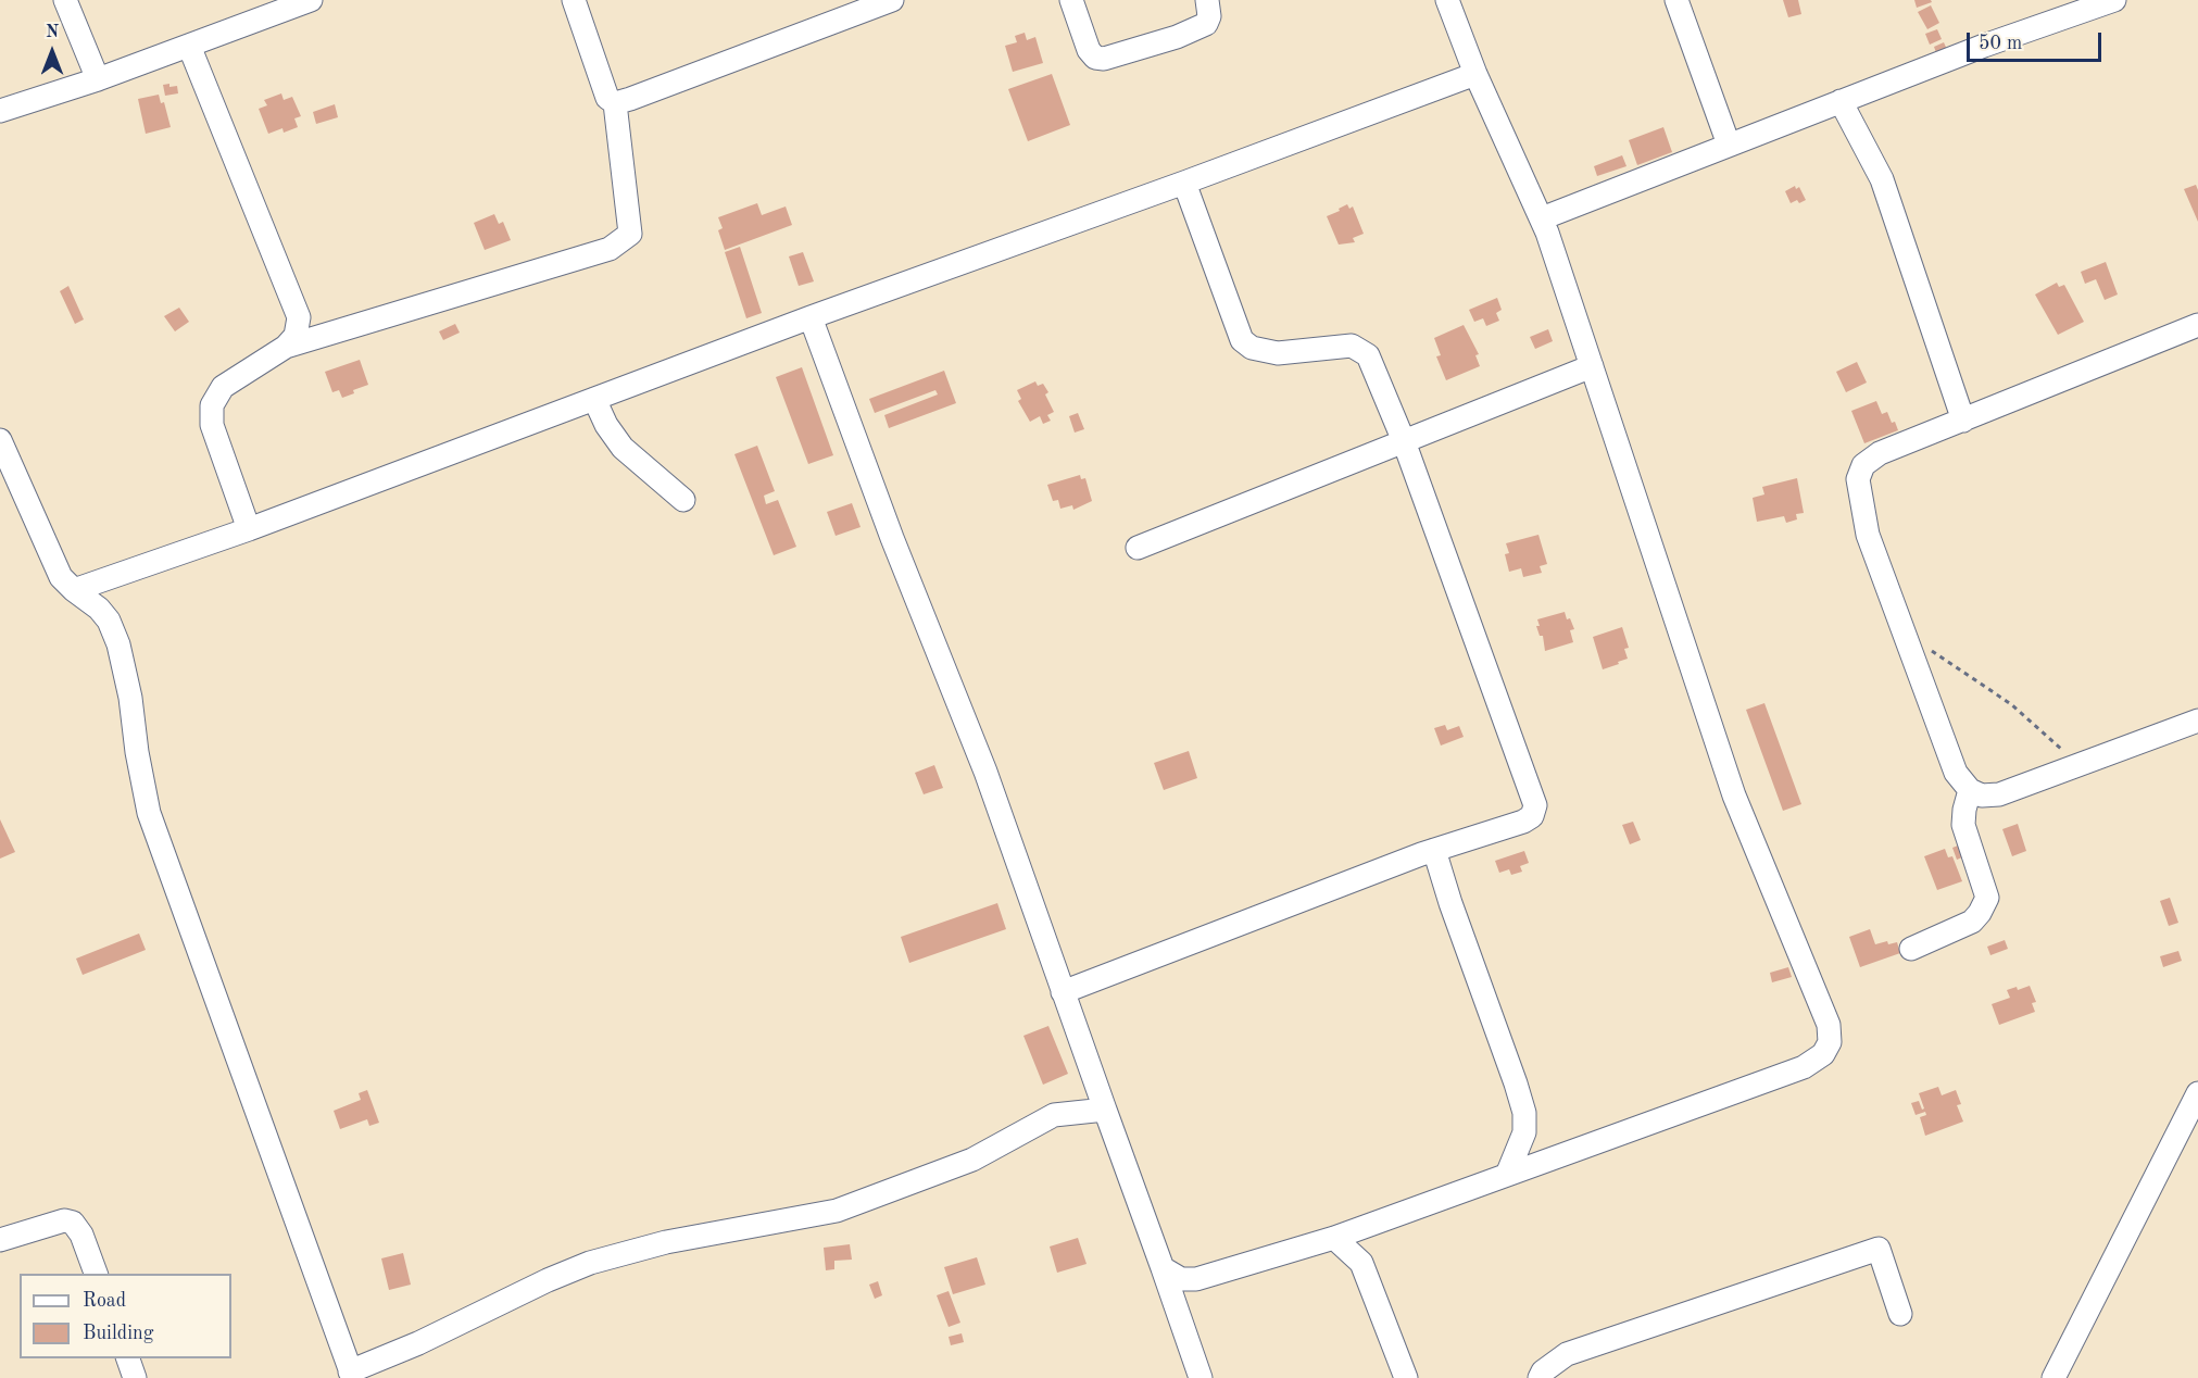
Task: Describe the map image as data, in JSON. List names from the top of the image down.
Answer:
{
  "legend": ["Road", "Building"],
  "scale_bar": "50 m",
  "north": "top"
}
